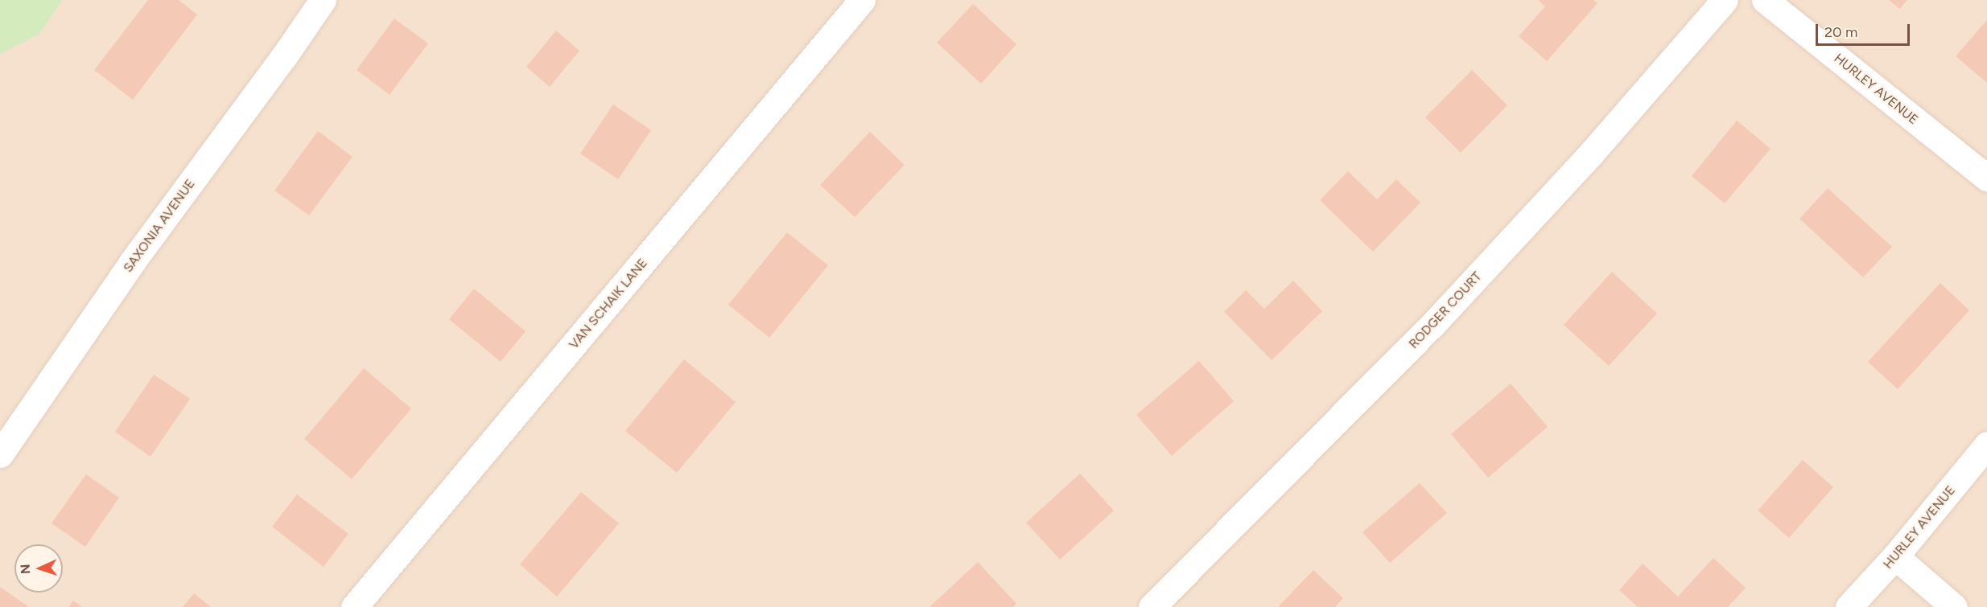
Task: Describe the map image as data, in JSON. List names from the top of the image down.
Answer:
{
  "streets": {
    "street": [
      "HURLEY AVENUE",
      "SAXONIA AVENUE",
      "VAN SCHAIK LANE",
      "RODGER COURT"
    ]
  },
  "scale_bar": "20 m",
  "north": "left"
}
